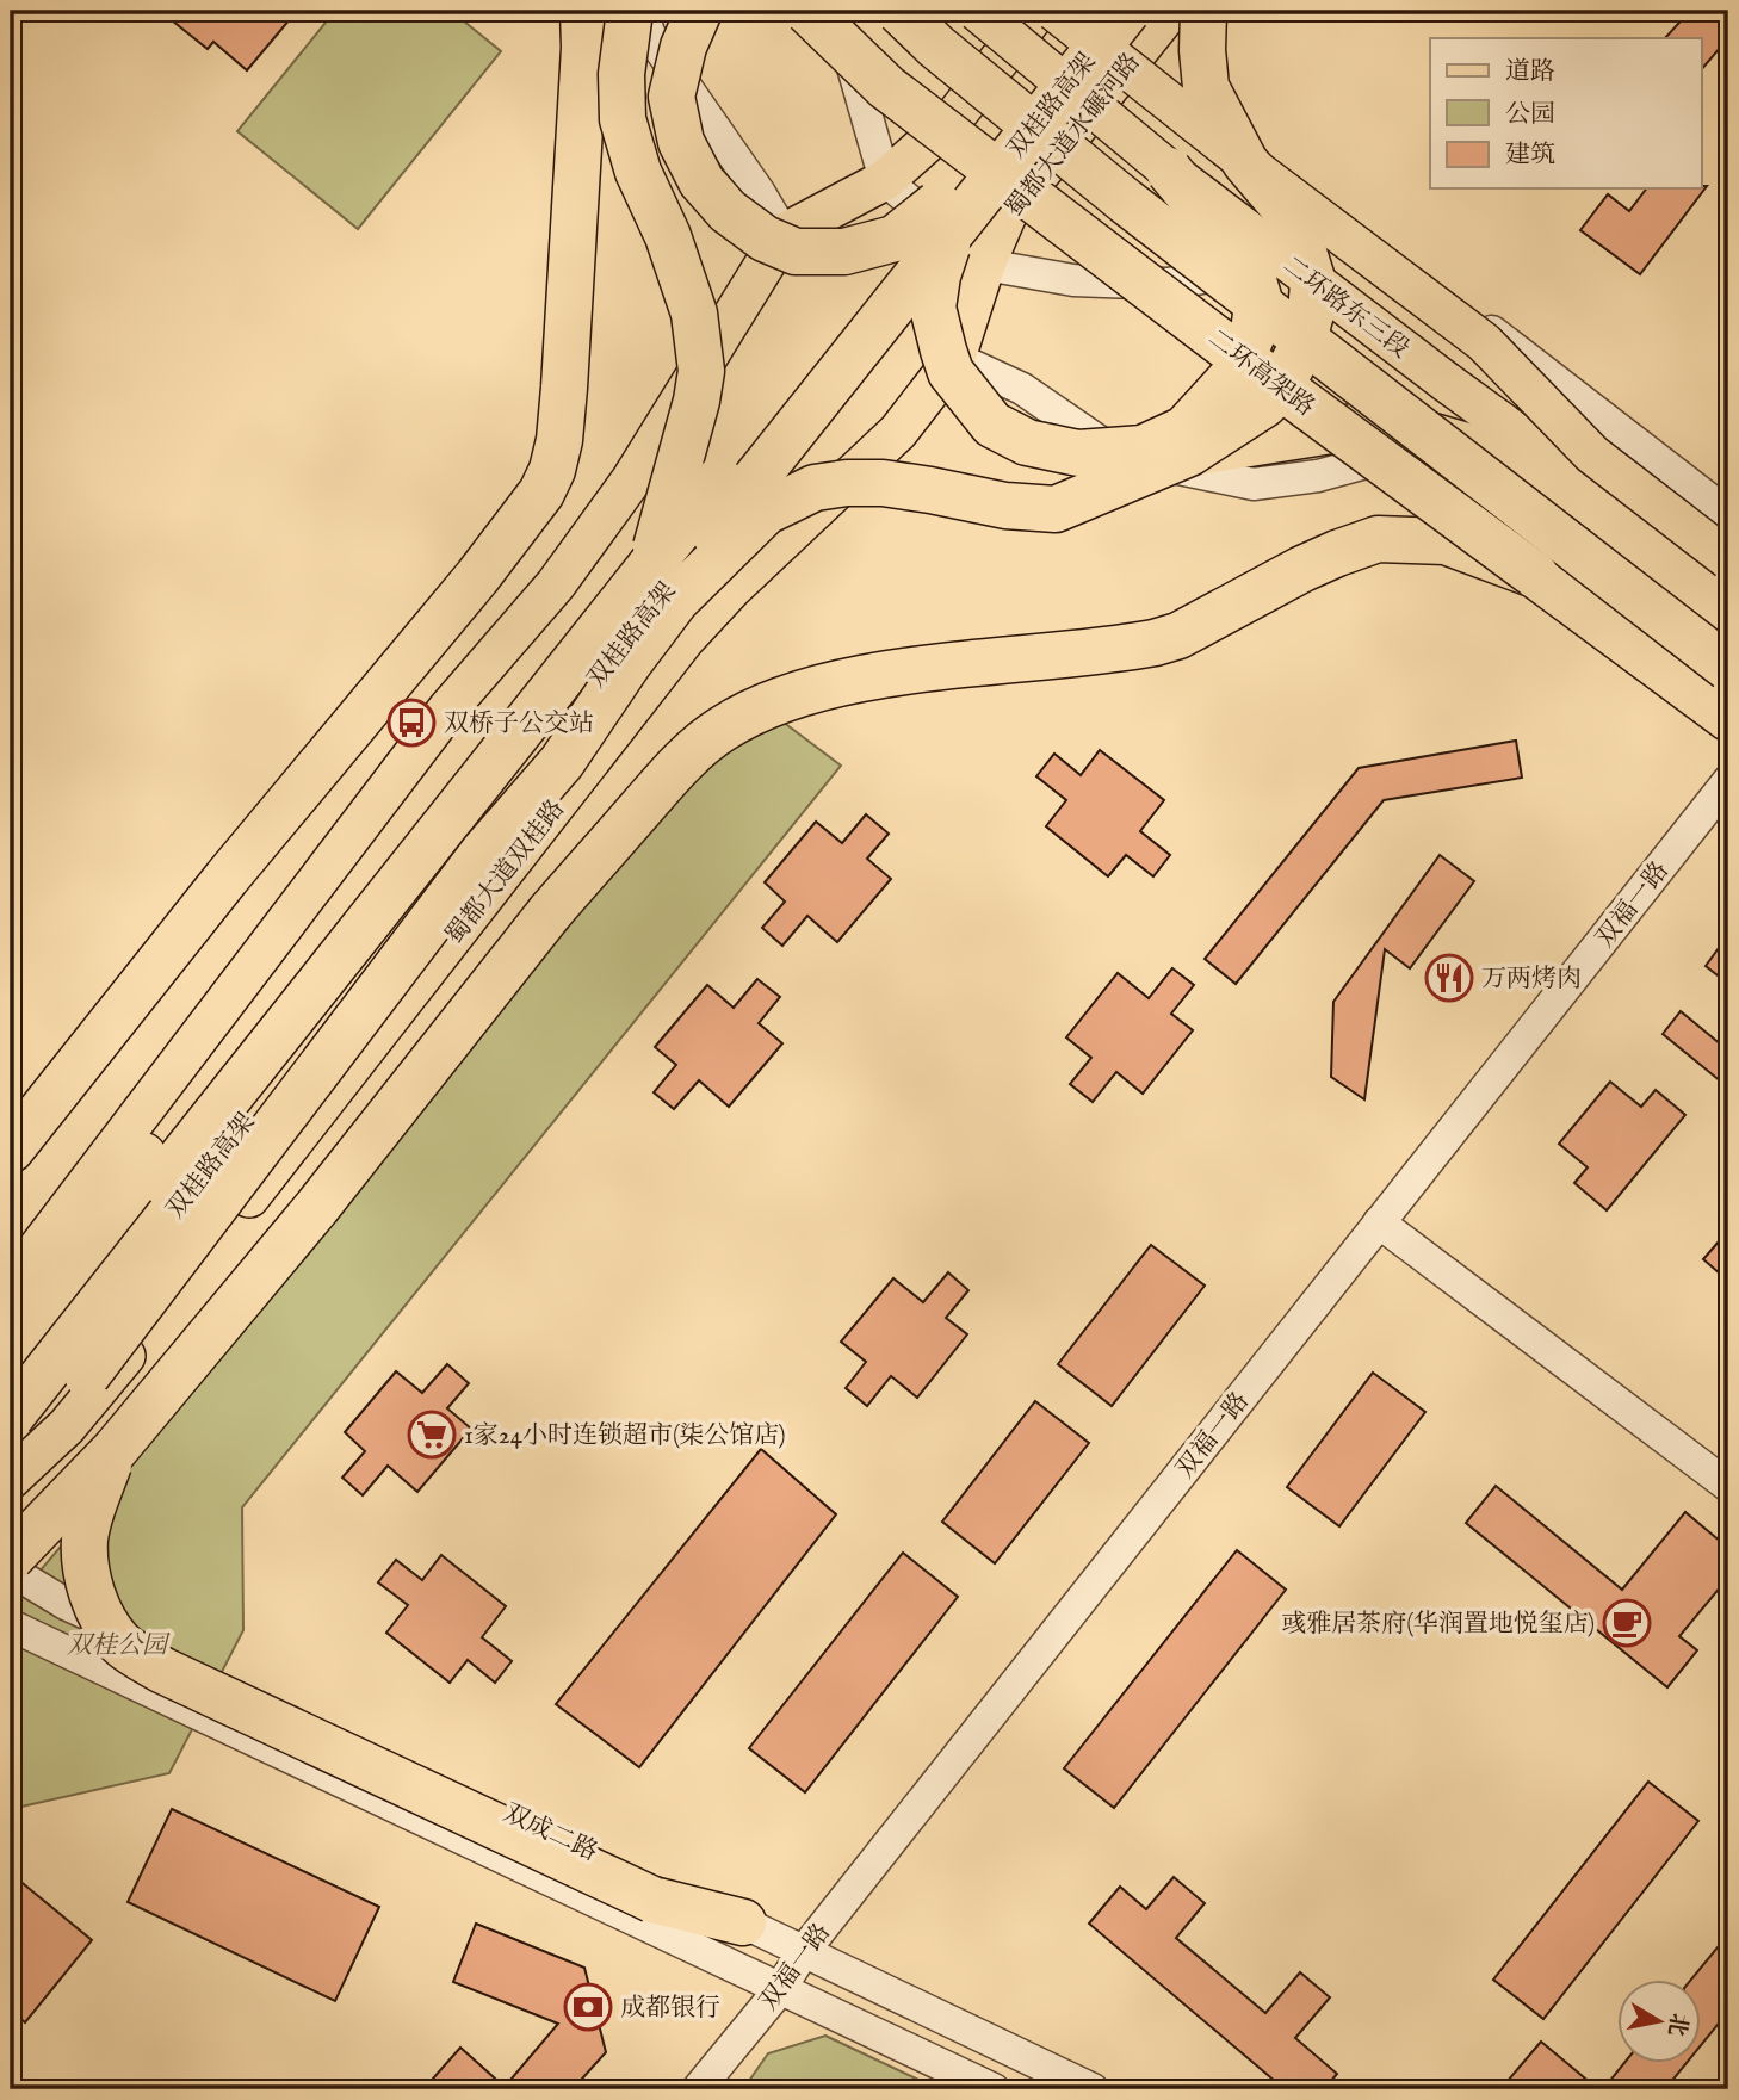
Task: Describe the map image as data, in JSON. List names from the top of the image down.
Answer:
{
  "streets": {
    "highway": ["双桂路高架", "二环高架路"],
    "main road": ["蜀都大道水碾河路", "二环路东三段", "蜀都大道双桂路"],
    "street": ["双福一路", "双成二路"]
  },
  "crossings": [
    ["蜀都大道水碾河路", "蜀都大道双桂路"],
    ["双福一路", "双成二路"]
  ],
  "parks": ["双桂公园"],
  "places": {
    "bus stop": ["双桥子公交站"],
    "restaurant": ["万两烤肉"],
    "supermarket": ["1家24小时连锁超市(柒公馆店)"],
    "cafe": ["彧雅居茶府(华润置地悦玺店)"],
    "bank": ["成都银行"]
  },
  "legend": ["道路", "公园", "建筑"],
  "north": "right"
}
